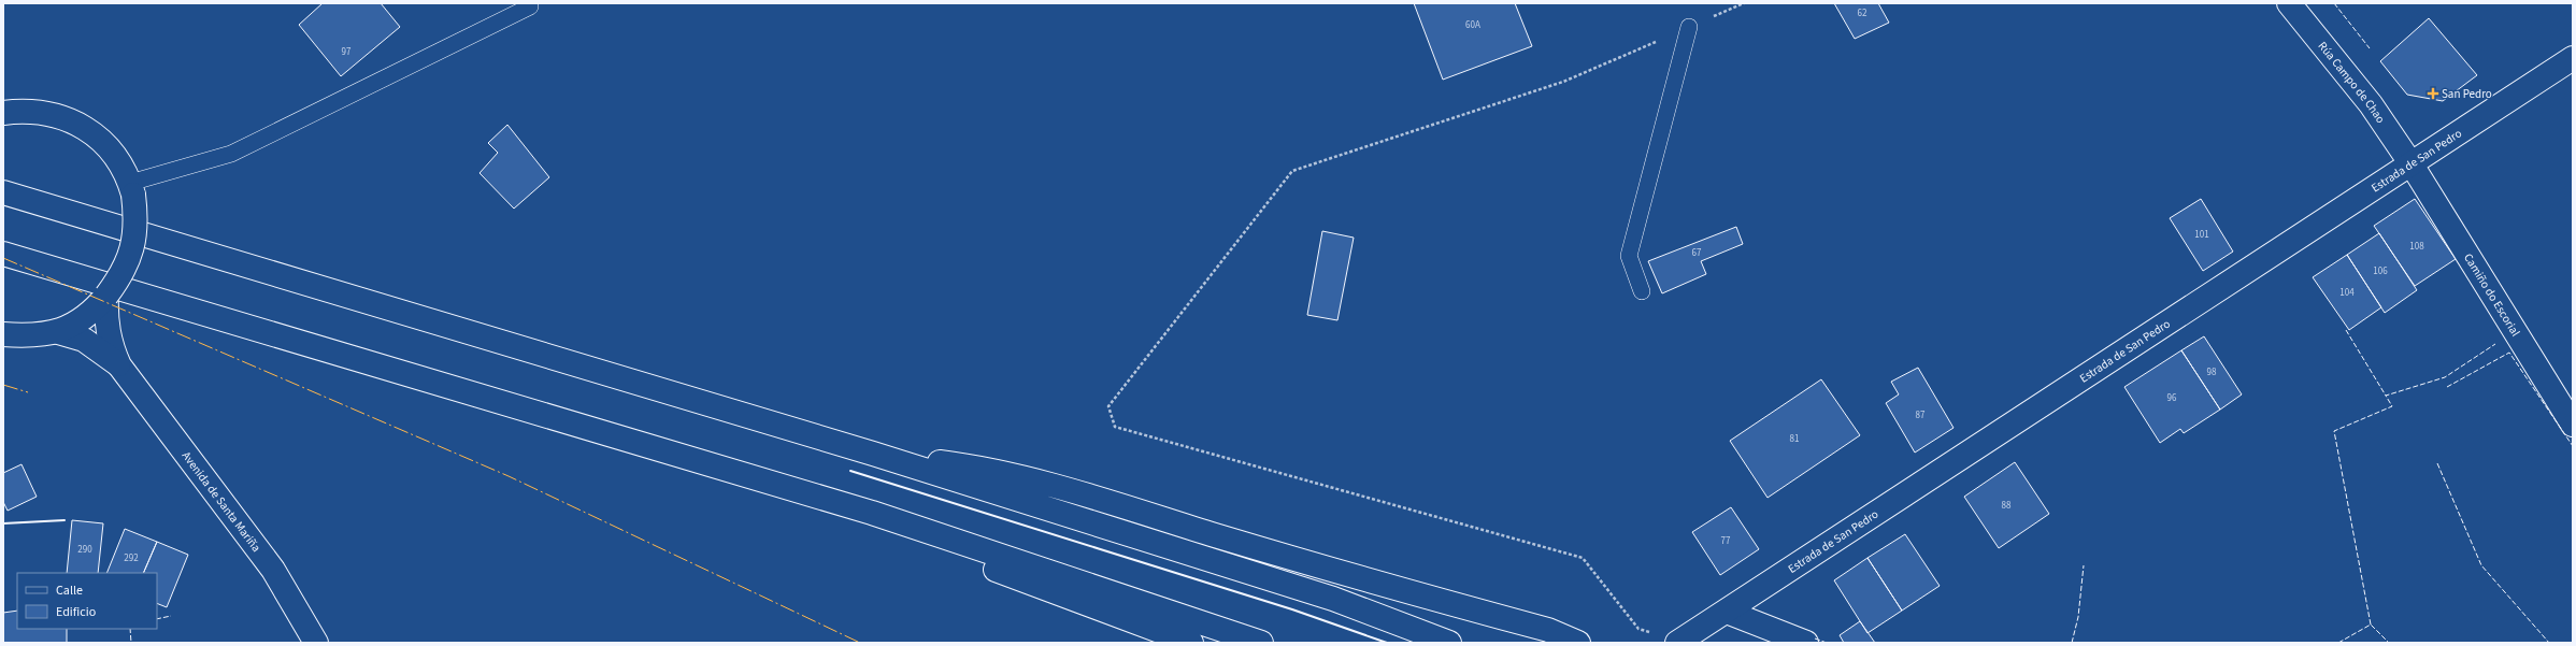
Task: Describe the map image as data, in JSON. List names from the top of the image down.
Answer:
{
  "streets": {
    "main road": [
      "Rúa Campo de Chao",
      "Estrada de San Pedro",
      "Camiño do Escorial",
      "Avenida de Santa Mariña"
    ]
  },
  "crossings": [
    ["Rúa Campo de Chao", "Estrada de San Pedro"],
    ["Rúa Campo de Chao", "Camiño do Escorial"],
    ["Estrada de San Pedro", "Camiño do Escorial"]
  ],
  "places": {
    "health": ["San Pedro"]
  },
  "house_numbers": [
    "62",
    "60A",
    "97",
    "101",
    "108",
    "67",
    "106",
    "104",
    "98",
    "96",
    "87",
    "81",
    "88",
    "77",
    "290",
    "292"
  ],
  "legend": ["Calle", "Edificio"]
}
